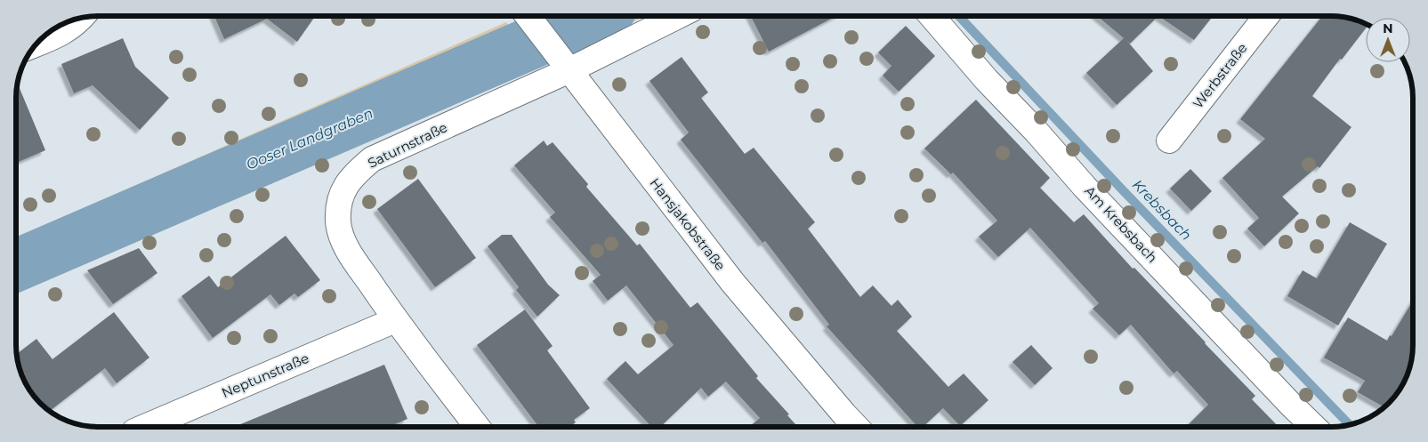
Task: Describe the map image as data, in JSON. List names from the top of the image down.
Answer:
{
  "streets": {
    "street": [
      "Werbstraße",
      "Saturnstraße",
      "Hansjakobstraße",
      "Am Krebsbach",
      "Neptunstraße"
    ]
  },
  "crossings": [
    ["Saturnstraße", "Hansjakobstraße"],
    ["Saturnstraße", "Neptunstraße"]
  ],
  "water": ["Ooser Landgraben", "Krebsbach"],
  "north": "top"
}
